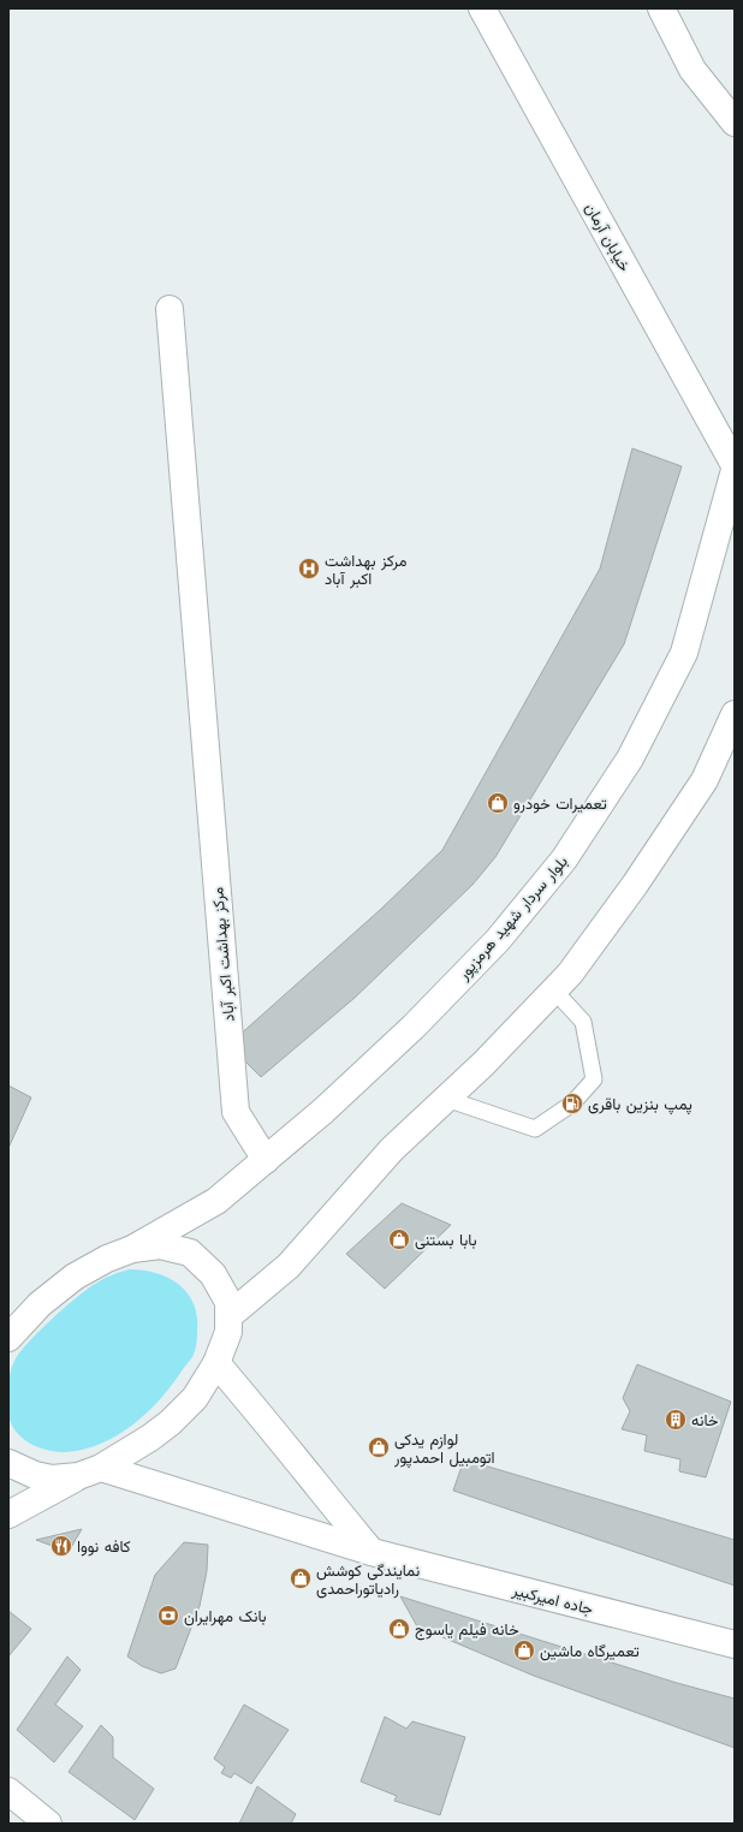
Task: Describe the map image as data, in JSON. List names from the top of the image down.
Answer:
{
  "streets": {
    "main road": [
      "خیابان آرمان",
      "بلوار سردار شهید هرمزپور",
      "مرکز بهداشت اکبر آباد",
      "جاده امیرکبیر"
    ]
  },
  "crossings": [
    ["بلوار سردار شهید هرمزپور", "مرکز بهداشت اکبر آباد"]
  ],
  "places": {
    "hospital": ["مرکز بهداشت اکبر آباد"],
    "shop": [
      "تعمیرات خودرو",
      "بابا بستنی",
      "لوازم یدکی اتومبیل احمدپور",
      "نمایندگی کوشش رادیاتوراحمدی",
      "خانه فیلم یاسوج",
      "تعمیرگاه ماشین"
    ],
    "fuel station": ["پمپ بنزین باقری"],
    "building": ["خانه"],
    "restaurant": ["کافه نووا"],
    "bank": ["بانک مهرایران"]
  }
}
